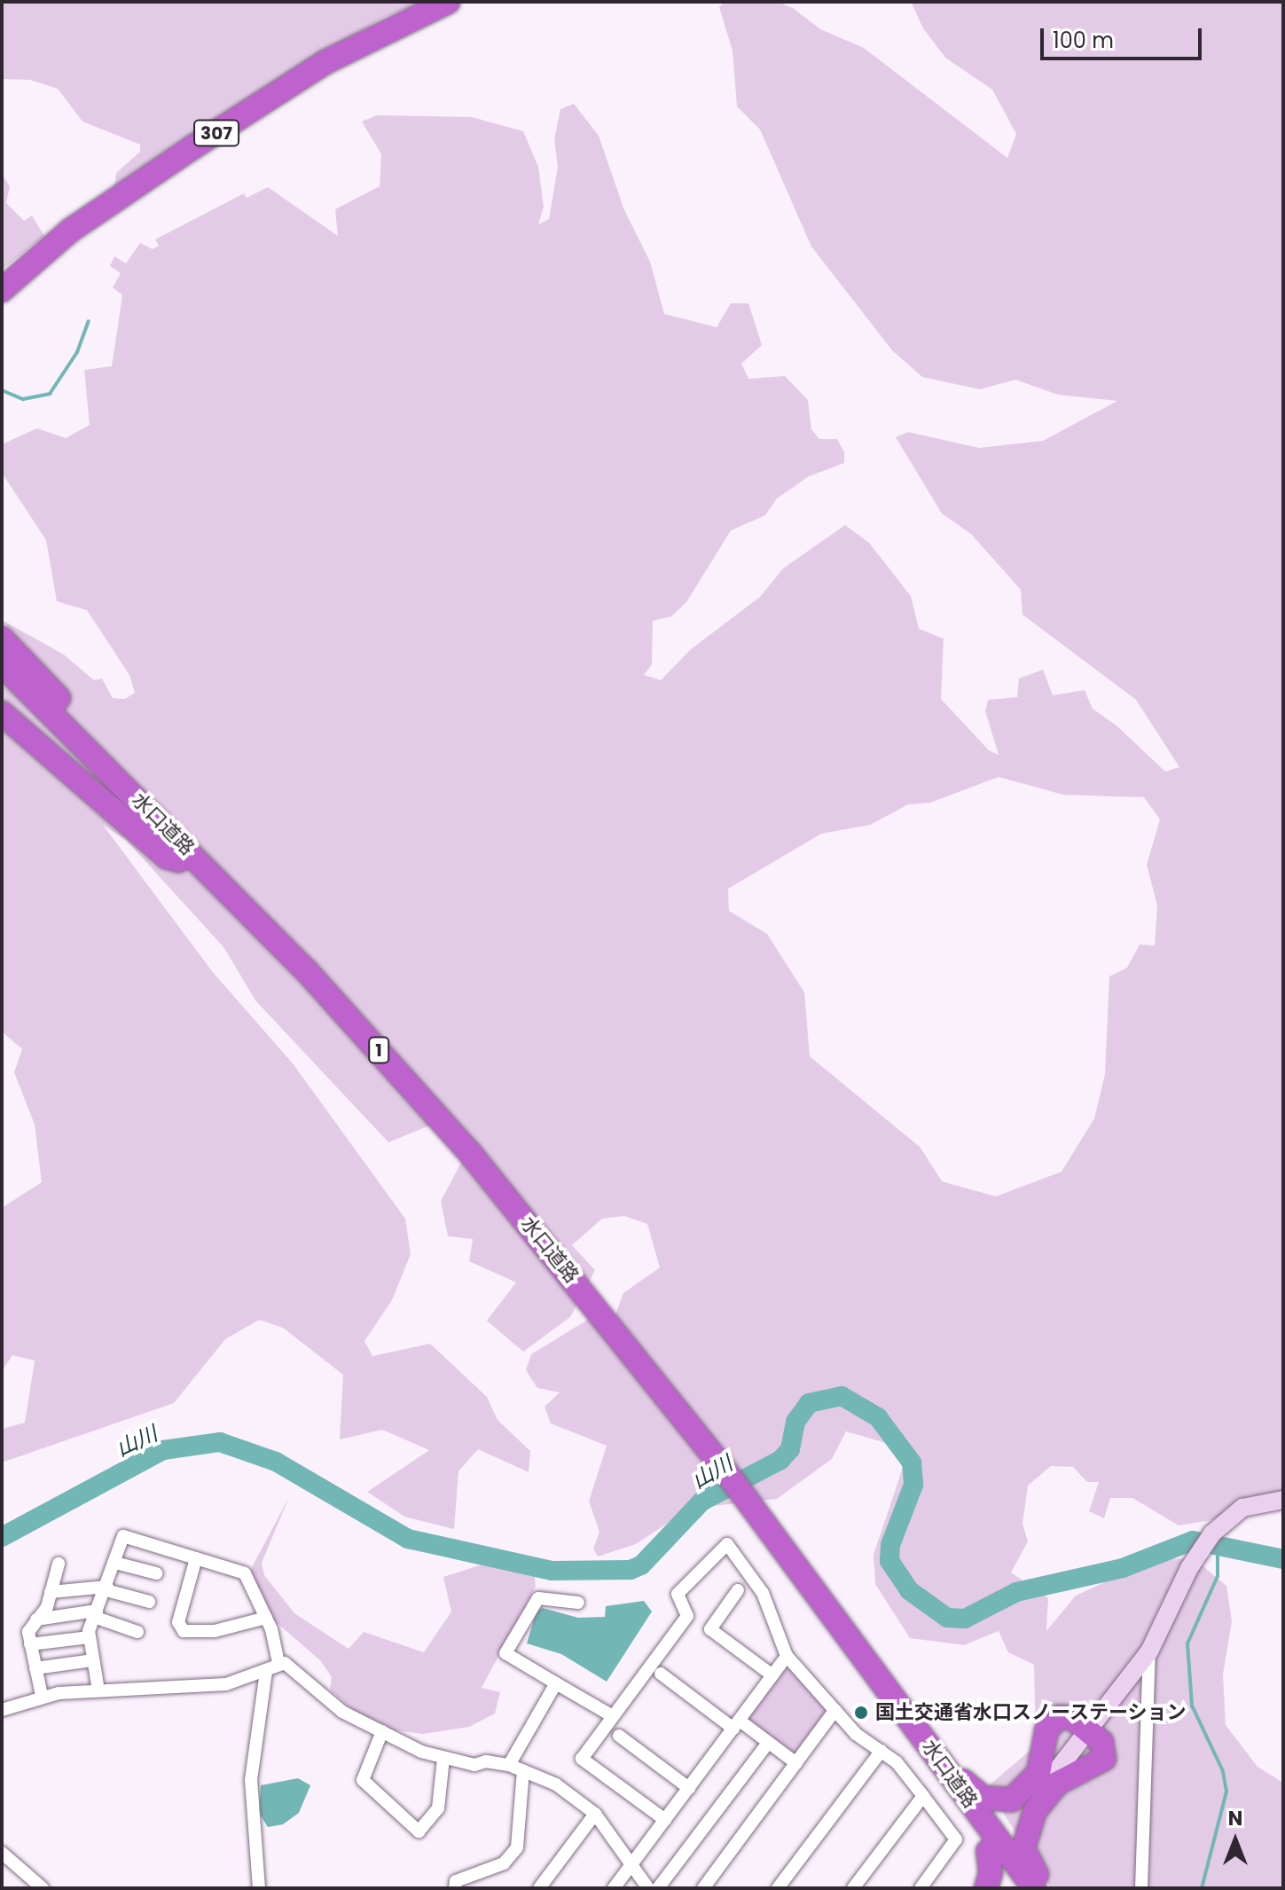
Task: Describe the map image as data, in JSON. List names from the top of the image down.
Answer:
{
  "streets": {
    "highway": ["307", "水口道路", "1"]
  },
  "crossings": [
    ["水口道路", "1"]
  ],
  "water": ["山川"],
  "places": ["国土交通省水口スノーステーション"],
  "scale_bar": "100 m",
  "north": "top"
}
